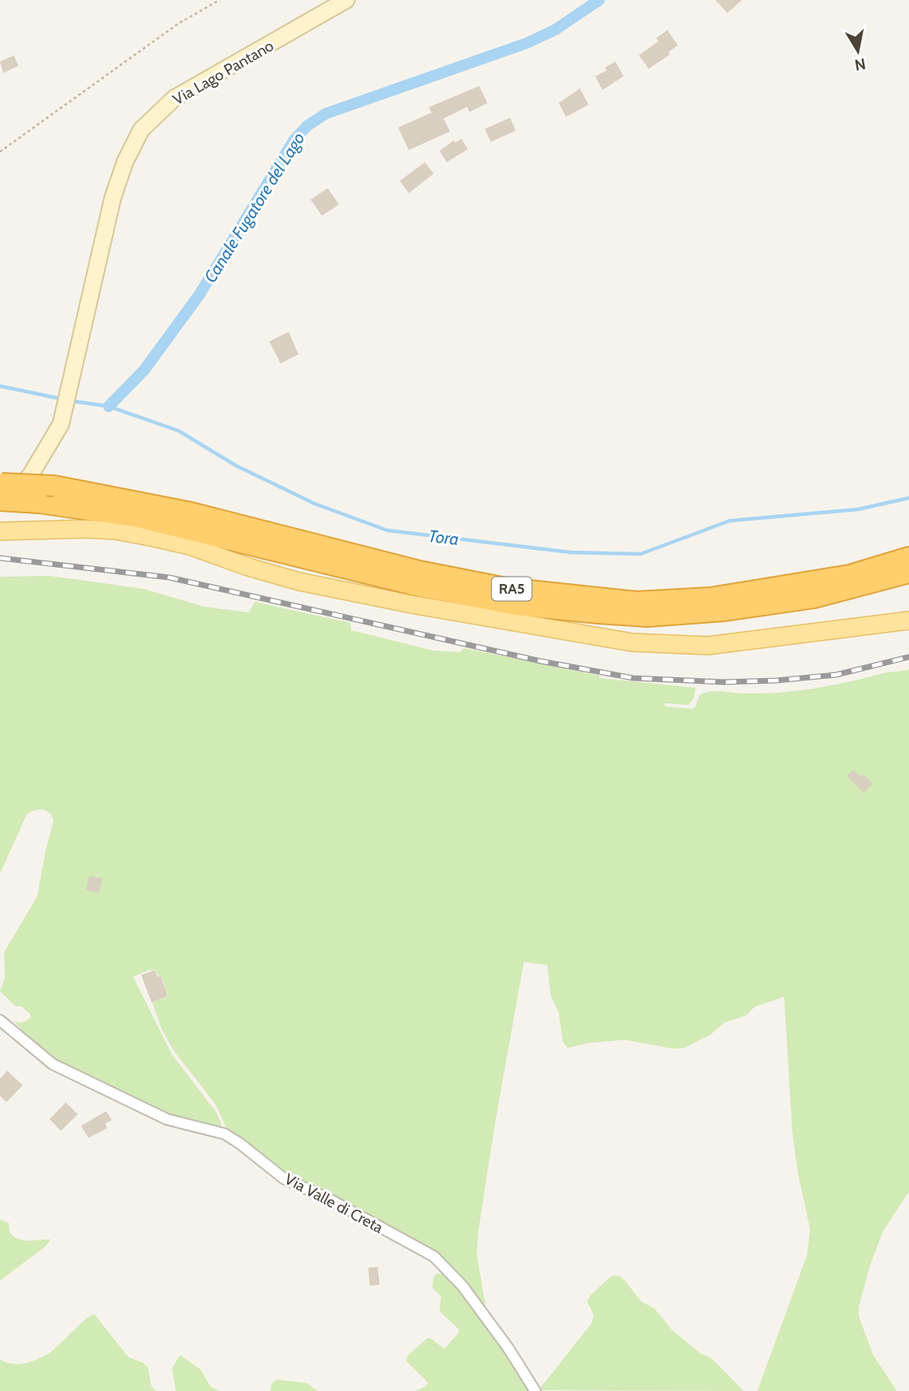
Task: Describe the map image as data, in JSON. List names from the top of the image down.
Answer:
{
  "streets": {
    "highway": ["RA5"],
    "street": ["Via Lago Pantano", "Via Valle di Creta"]
  },
  "water": ["Canale Fugatore del Lago", "Tora"],
  "north": "bottom"
}
